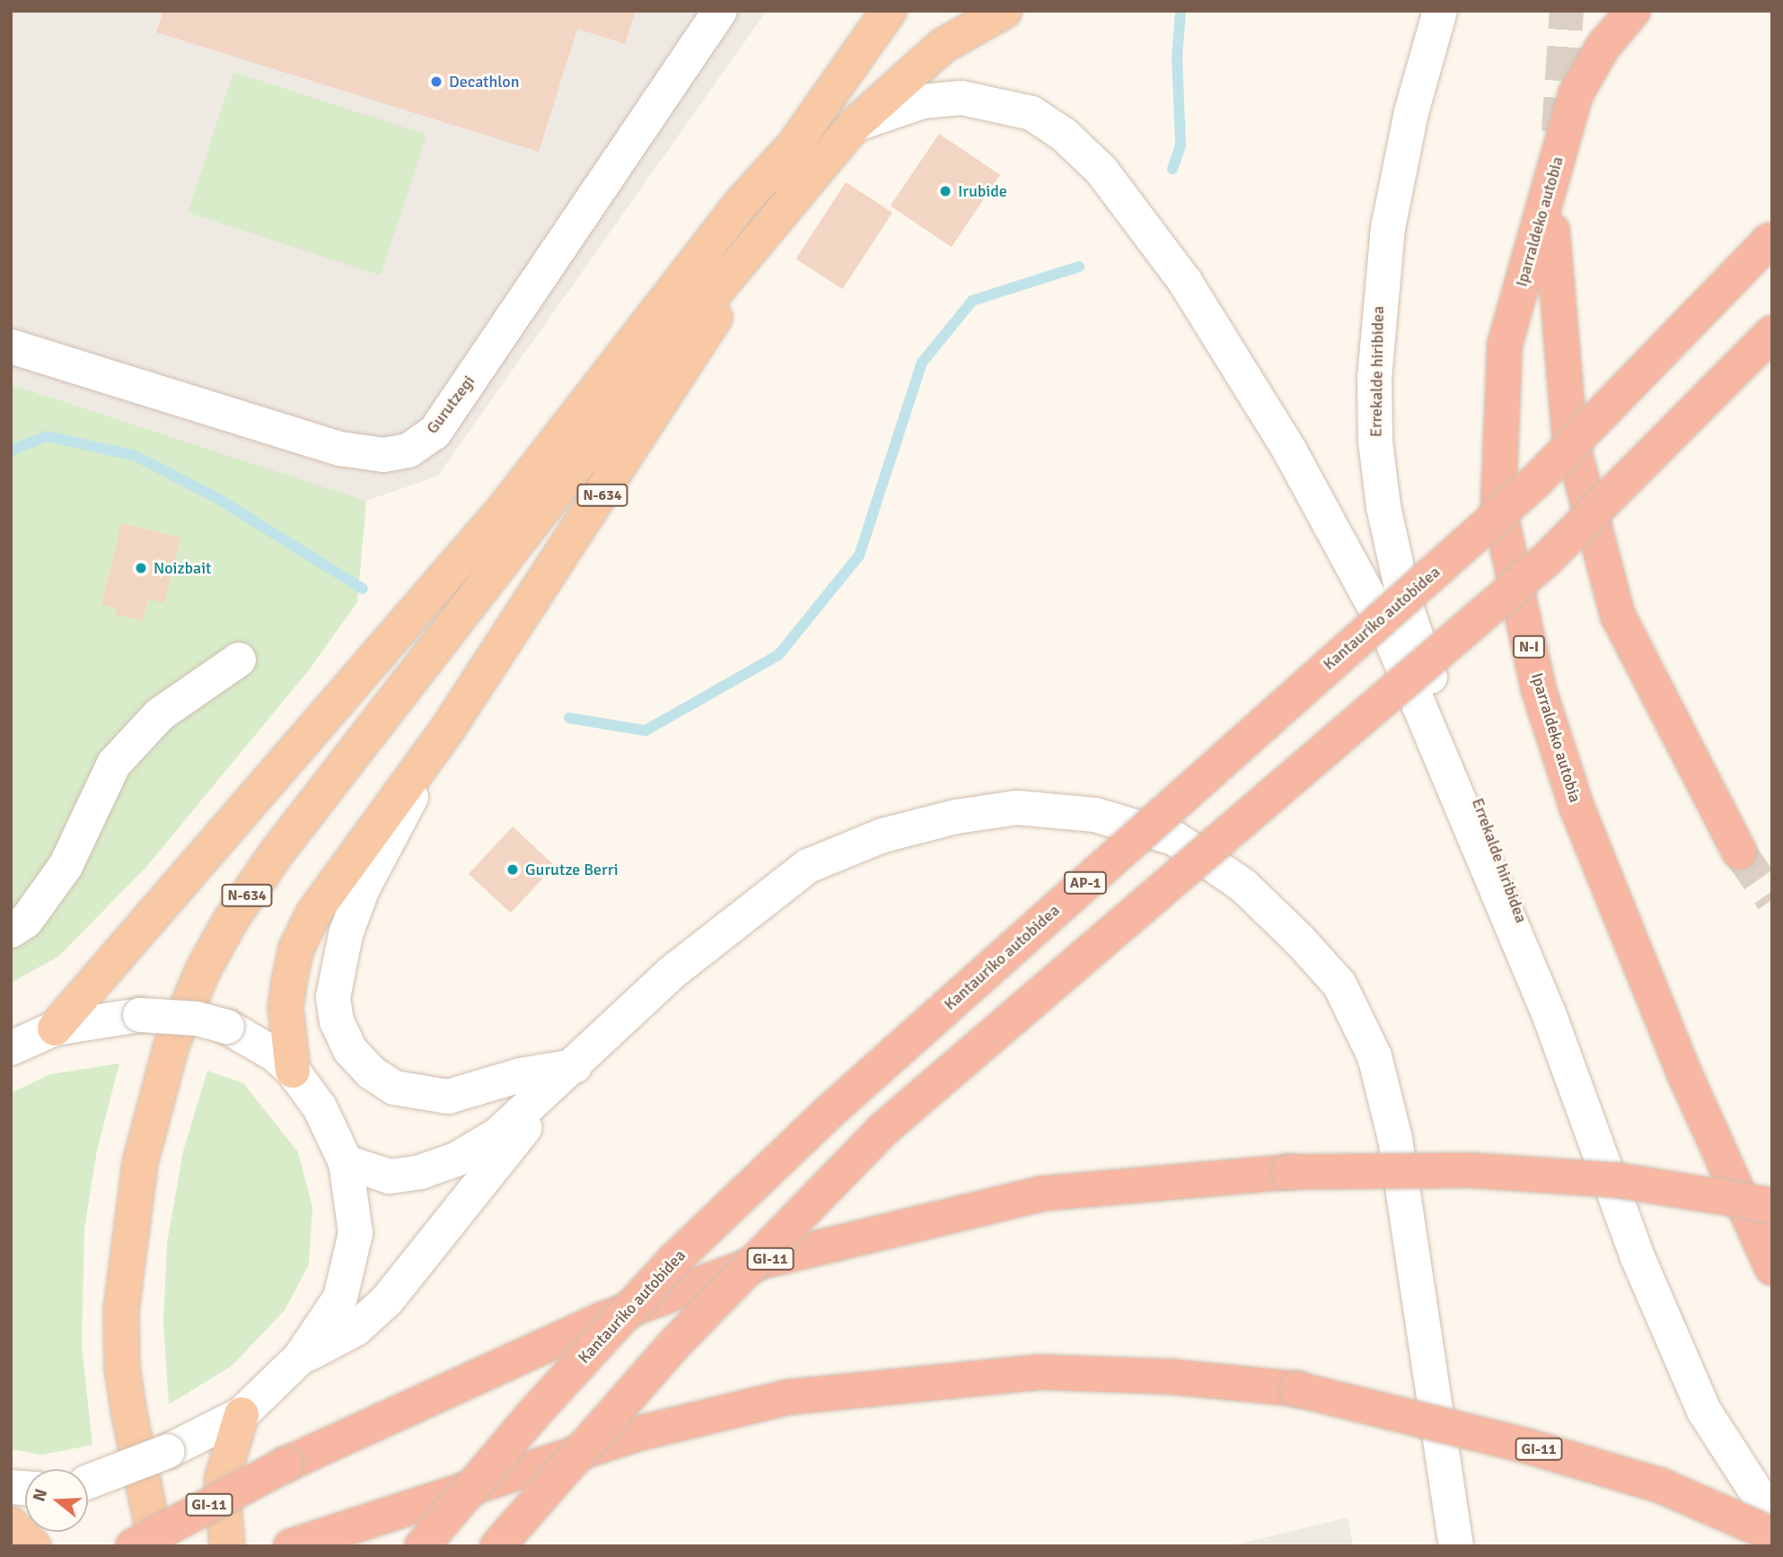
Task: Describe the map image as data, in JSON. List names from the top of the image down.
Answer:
{
  "streets": {
    "highway": [
      "Iparraldeko autobia",
      "N-634",
      "Kantauriko autobidea",
      "N-I",
      "AP-1",
      "GI-11"
    ],
    "street": ["Errekalde hiribidea", "Gurutzegi"]
  },
  "places": [
    "Decathlon",
    "Irubide",
    "Noizbait",
    "Gurutze Berri"
  ],
  "north": "left"
}
